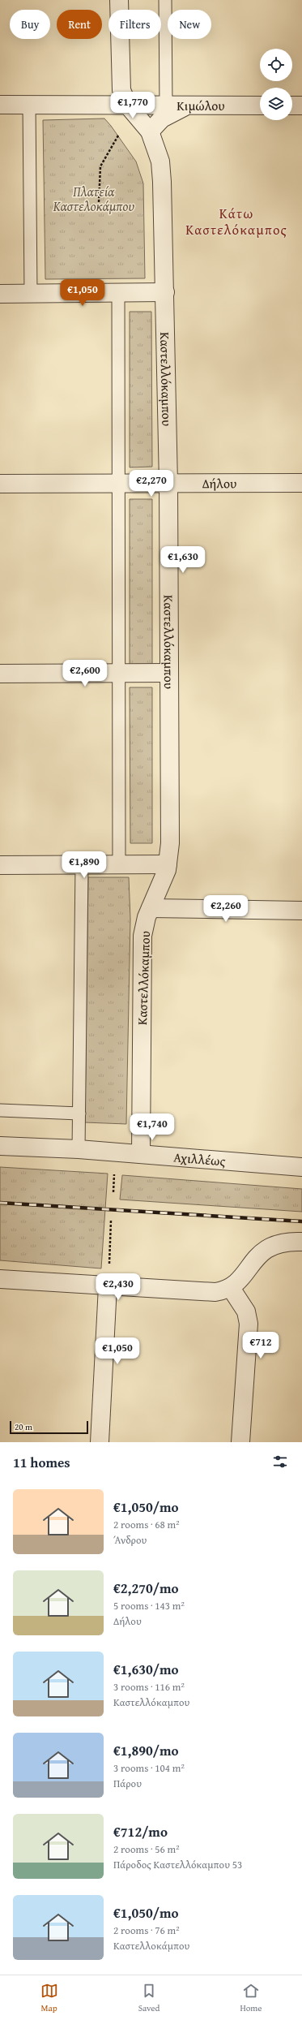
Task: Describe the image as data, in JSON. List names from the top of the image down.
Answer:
{
  "streets": {
    "street": [
      "Κιμώλου",
      "Καστελλόκαμπου",
      "Δήλου",
      "Αχιλλέως"
    ]
  },
  "crossings": [
    ["Κιμώλου", "Καστελλόκαμπου"],
    ["Καστελλόκαμπου", "Δήλου"],
    ["Καστελλόκαμπου", "Αχιλλέως"]
  ],
  "districts": ["Κάτω Καστελόκαμπος"],
  "parks": ["Πλατεία Καστελοκάμπου"],
  "scale_bar": "20 m",
  "page": {
    "chip": [
      "Buy",
      "Rent",
      "Filters",
      "New"
    ],
    "price": [
      "€1,770",
      "€1,050",
      "€2,270",
      "€1,630",
      "€2,600",
      "€1,890",
      "€2,260",
      "€1,740",
      "€2,430",
      "€712",
      "€1,050"
    ],
    "scale": "20 m",
    "heading": "11 homes",
    "list": [
      {
        "name": "€1,050/mo",
        "note": "2 rooms · 68 m² · Άνδρου"
      },
      {
        "name": "€2,270/mo",
        "note": "5 rooms · 143 m² · Δήλου"
      },
      {
        "name": "€1,630/mo",
        "note": "3 rooms · 116 m² · Καστελλόκαμπου"
      },
      {
        "name": "€1,890/mo",
        "note": "3 rooms · 104 m² · Πάρου"
      },
      {
        "name": "€712/mo",
        "note": "2 rooms · 56 m² · Πάροδος Καστελλόκαμπου 53"
      },
      {
        "name": "€1,050/mo",
        "note": "2 rooms · 76 m² · Καστελλοκάμπου"
      }
    ],
    "tabs": ["Map", "Saved", "Home"]
  }
}
